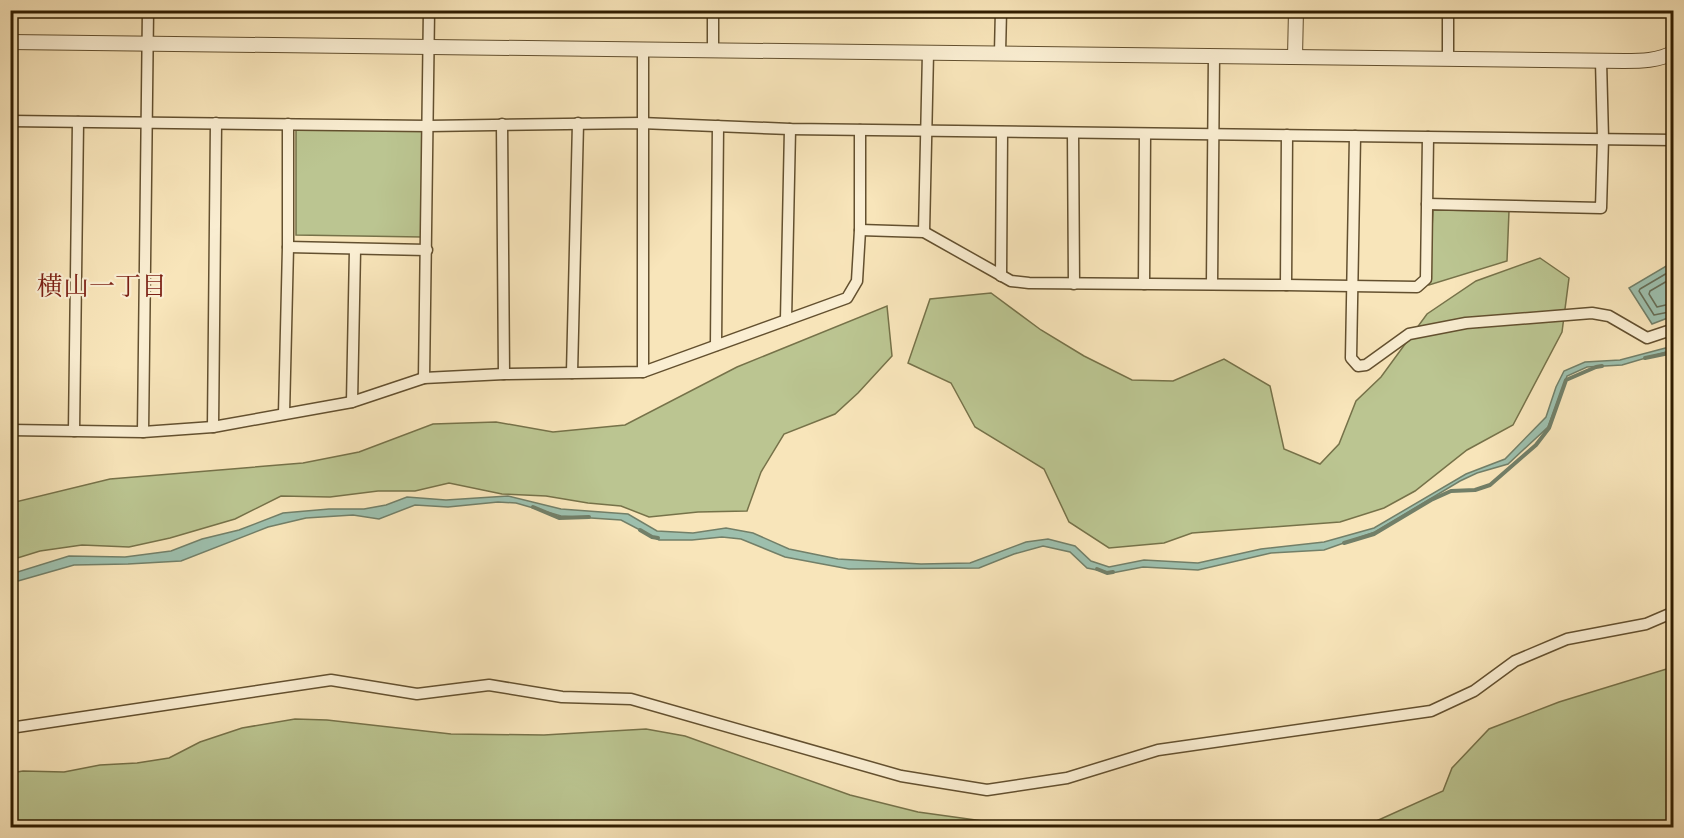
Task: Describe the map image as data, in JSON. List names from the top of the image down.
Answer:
{
  "districts": ["横山一丁目"]
}
